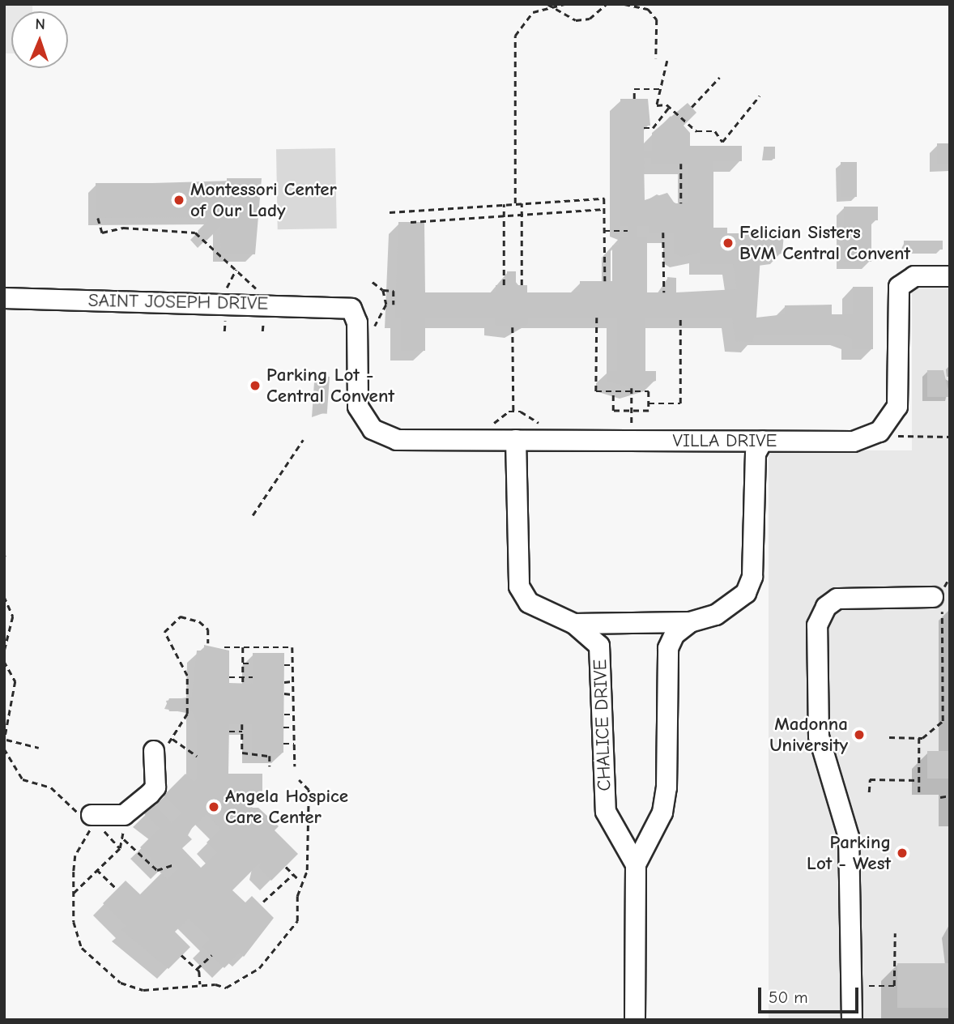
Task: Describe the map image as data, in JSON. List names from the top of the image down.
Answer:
{
  "streets": {
    "street": ["SAINT JOSEPH DRIVE", "VILLA DRIVE", "CHALICE DRIVE"]
  },
  "crossings": [
    ["SAINT JOSEPH DRIVE", "VILLA DRIVE"],
    ["VILLA DRIVE", "CHALICE DRIVE"]
  ],
  "places": [
    "Montessori Center of Our Lady",
    "Felician Sisters BVM Central Convent",
    "Parking Lot - Central Convent",
    "Madonna University",
    "Angela Hospice Care Center",
    "Parking Lot - West"
  ],
  "scale_bar": "50 m",
  "north": "top"
}
